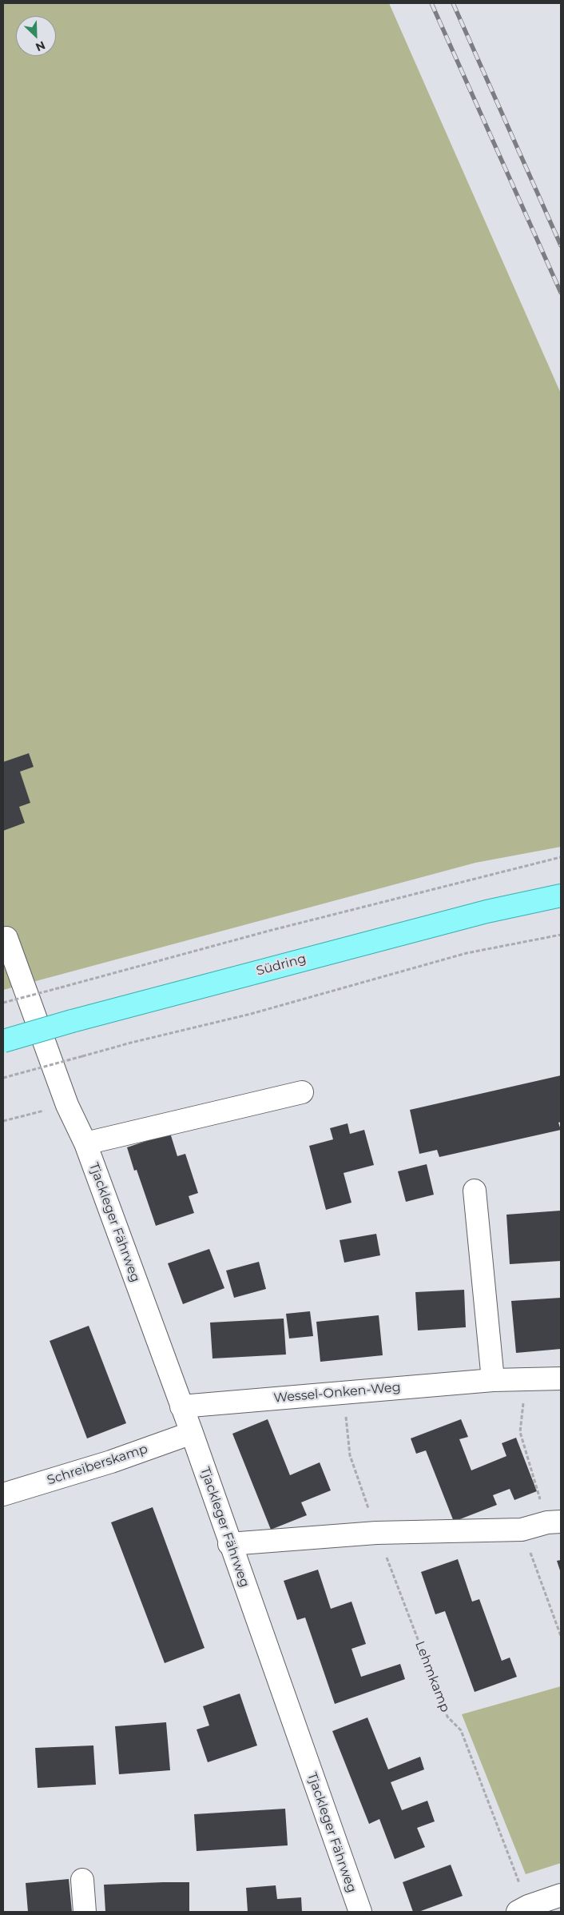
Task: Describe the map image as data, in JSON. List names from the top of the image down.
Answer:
{
  "streets": {
    "main road": ["Südring"],
    "street": ["Tjackleger Fährweg", "Wessel-Onken-Weg", "Schreiberskamp"],
    "path": ["Lehmkamp"]
  },
  "crossings": [
    ["Tjackleger Fährweg", "Wessel-Onken-Weg"],
    ["Tjackleger Fährweg", "Schreiberskamp"],
    ["Wessel-Onken-Weg", "Lehmkamp"]
  ],
  "north": "bottom right"
}
